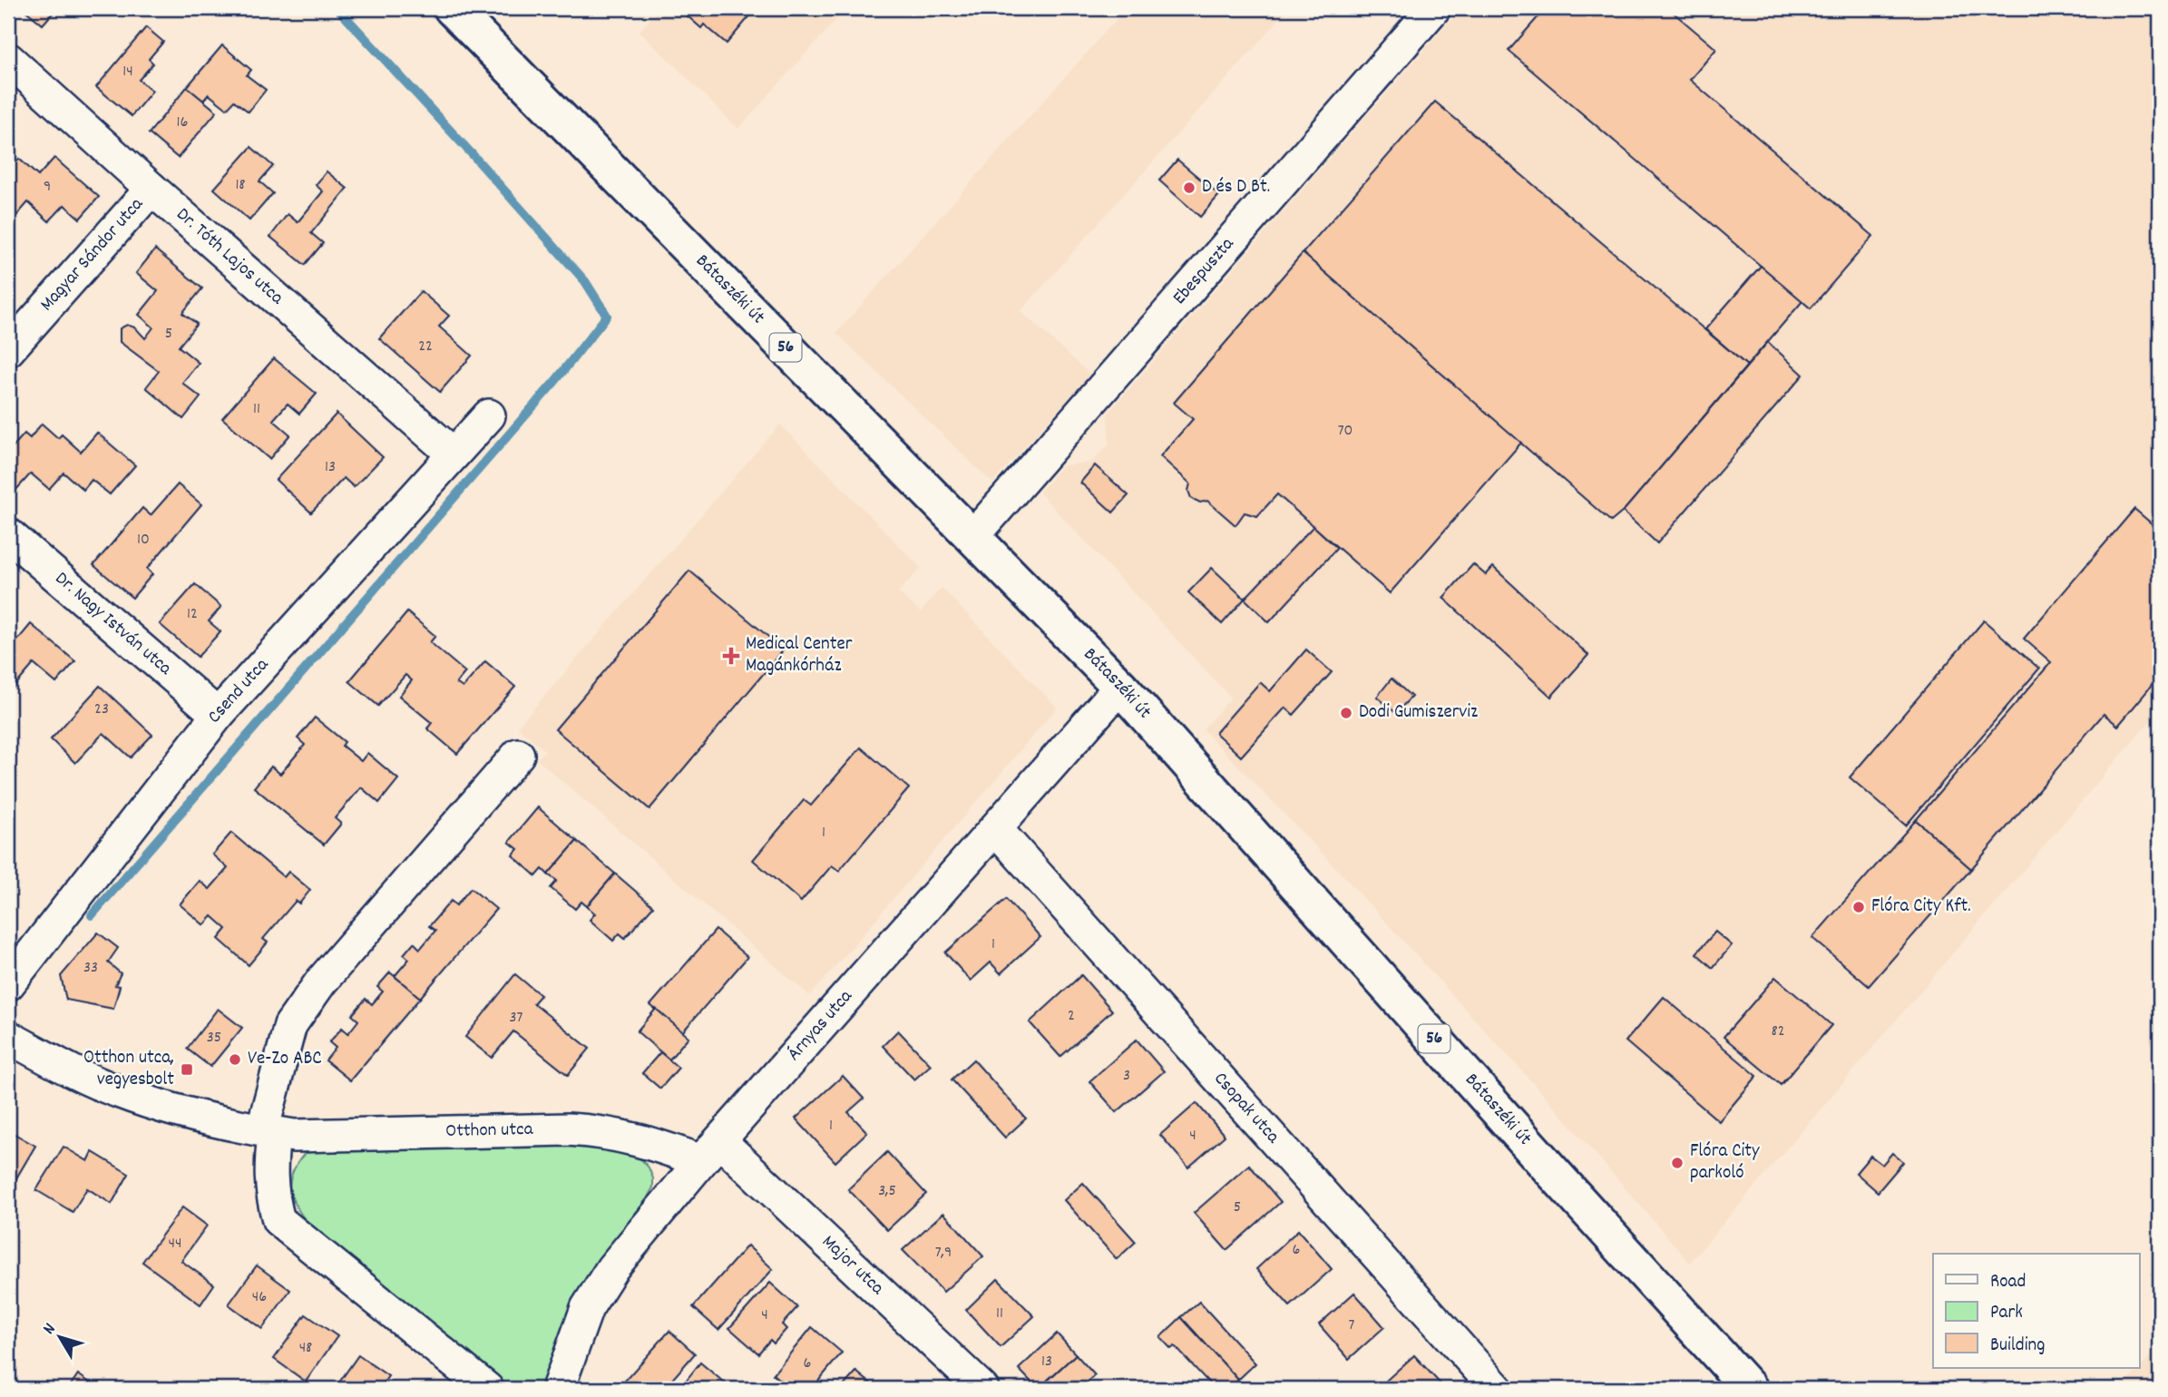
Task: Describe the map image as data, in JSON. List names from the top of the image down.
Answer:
{
  "streets": {
    "main road": ["Bátaszéki út", "56"],
    "street": [
      "Magyar Sándor utca",
      "Dr. Tóth Lajos utca",
      "Ebespuszta",
      "Dr. Nagy István utca",
      "Csend utca",
      "Árnyas utca",
      "Csopak utca",
      "Otthon utca",
      "Major utca"
    ]
  },
  "crossings": [
    ["Magyar Sándor utca", "Dr. Tóth Lajos utca"],
    ["Dr. Tóth Lajos utca", "Csend utca"],
    ["Ebespuszta", "Bátaszéki út"],
    ["Bátaszéki út", "Árnyas utca"],
    ["Dr. Nagy István utca", "Csend utca"],
    ["Árnyas utca", "Csopak utca"],
    ["Árnyas utca", "Otthon utca"],
    ["Árnyas utca", "Major utca"],
    ["Otthon utca", "Major utca"]
  ],
  "places": {
    "other": [
      "D és D Bt.",
      "Dodi Gumiszerviz",
      "Flóra City Kft.",
      "Ve-Zo ABC",
      "Flóra City parkoló"
    ],
    "health": ["Medical Center Magánkórház"],
    "transit": ["Otthon utca, vegyesbolt"]
  },
  "house_numbers": [
    "14",
    "16",
    "18",
    "9",
    "5",
    "22",
    "11",
    "70",
    "13",
    "10",
    "12",
    "23",
    "1",
    "1",
    "33",
    "2",
    "37",
    "82",
    "35",
    "3",
    "1",
    "4",
    "3,5",
    "5",
    "44",
    "6",
    "7,9",
    "46",
    "11",
    "4",
    "7",
    "48",
    "13",
    "6"
  ],
  "legend": ["Road", "Park", "Building"],
  "north": "top left"
}
